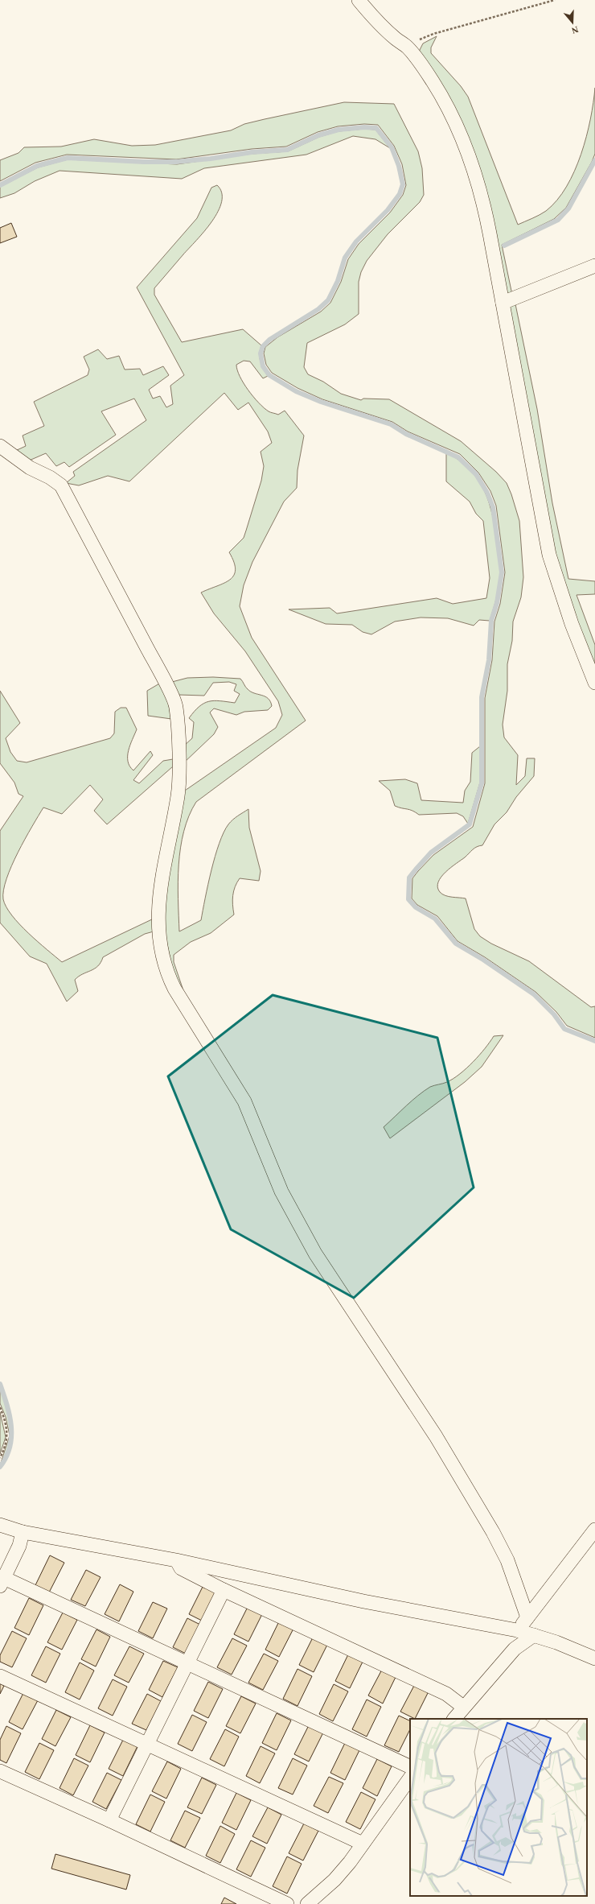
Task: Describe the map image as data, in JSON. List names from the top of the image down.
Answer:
{
  "north": "bottom"
}
